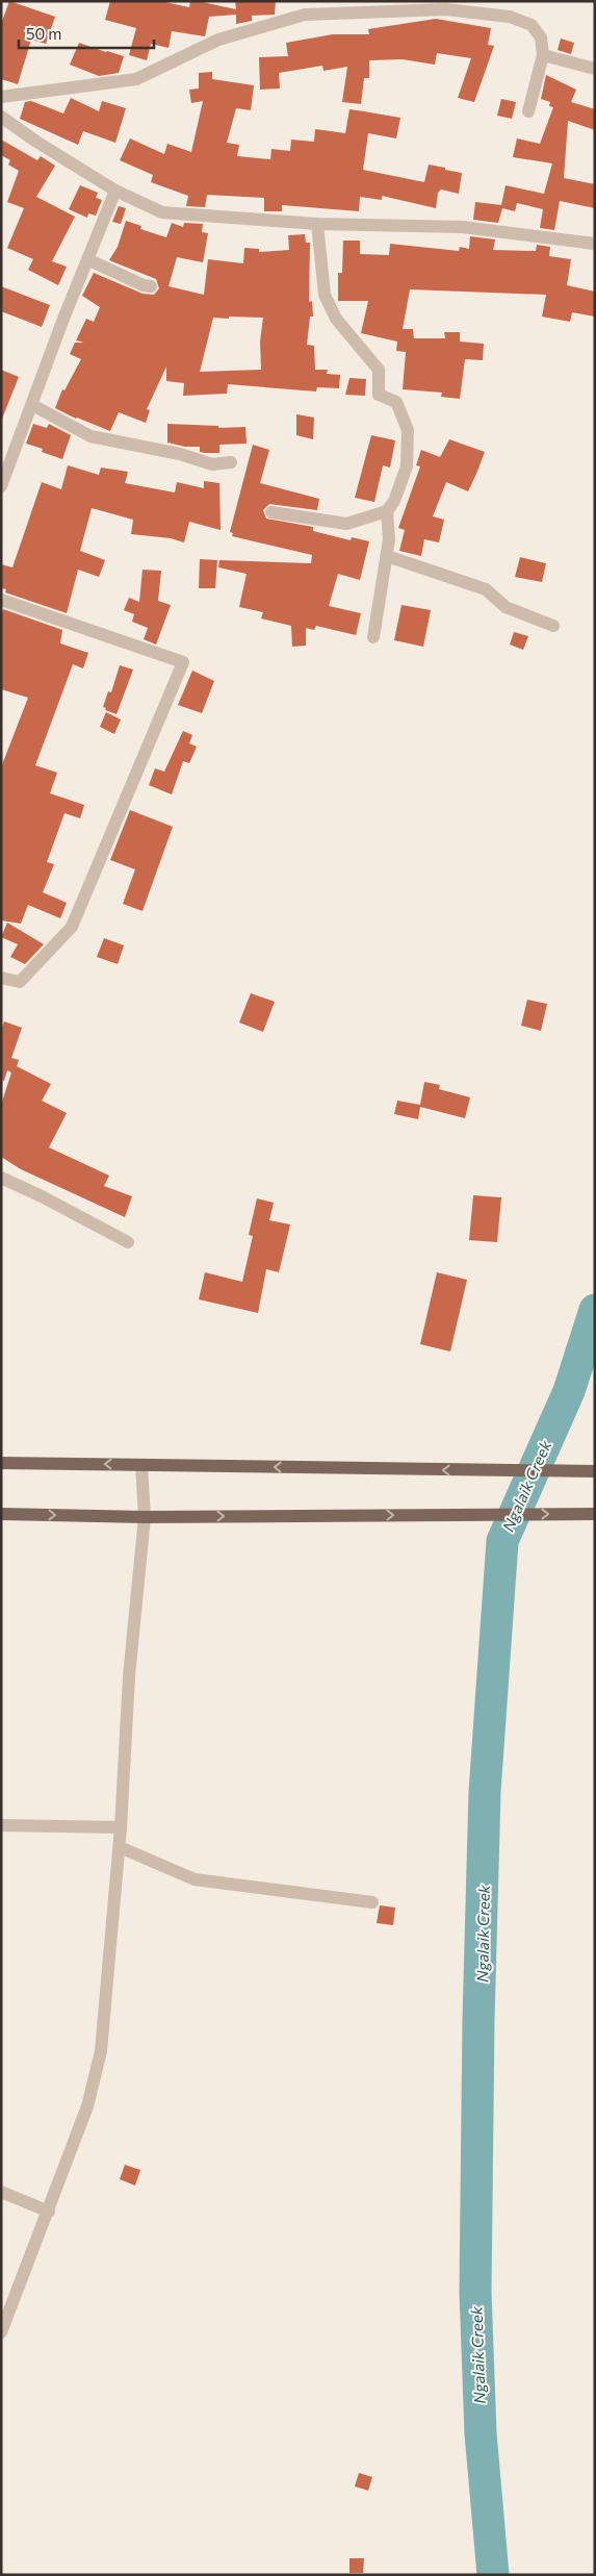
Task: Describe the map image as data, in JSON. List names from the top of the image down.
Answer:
{
  "water": ["Ngalaik Creek"],
  "scale_bar": "50 m"
}
